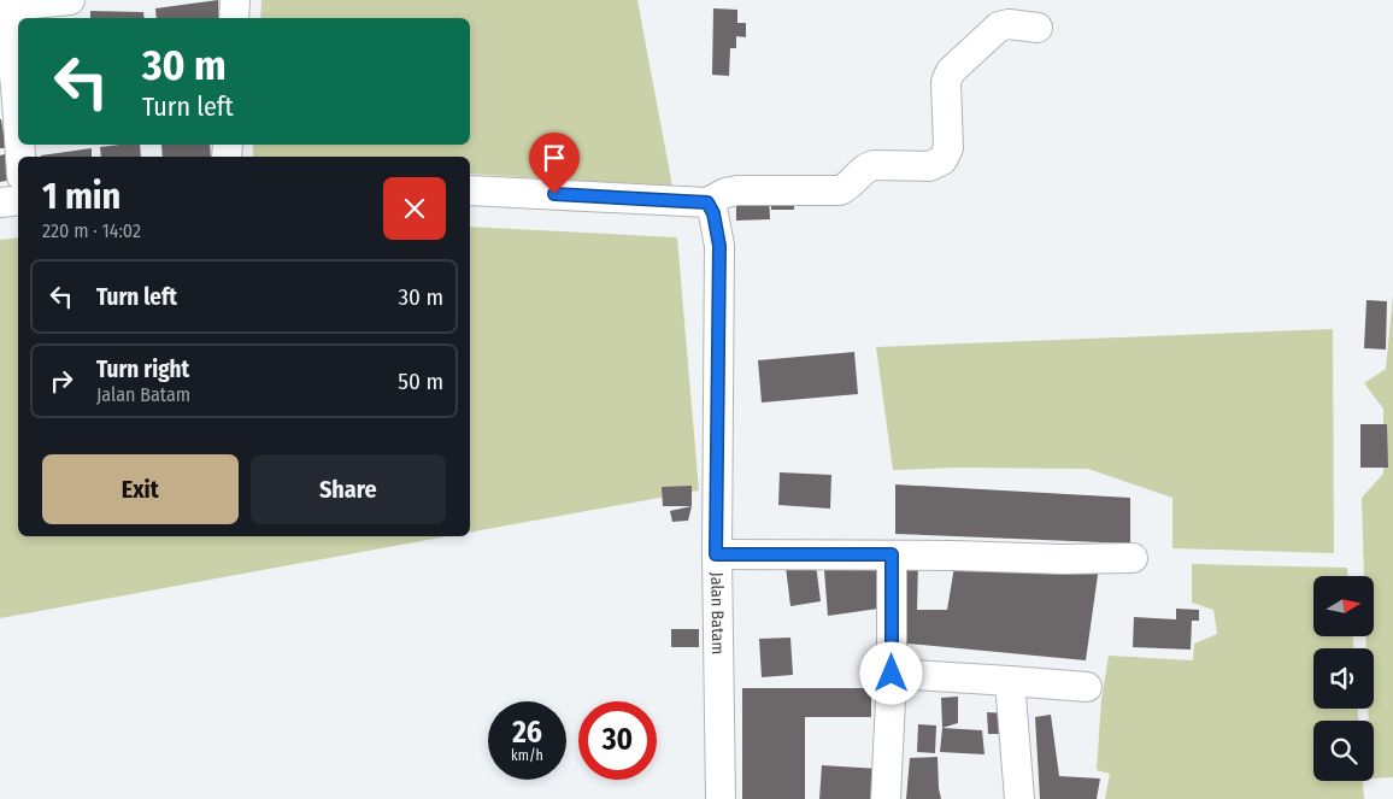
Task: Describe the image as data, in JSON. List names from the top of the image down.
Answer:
{
  "streets": {
    "street": ["Jalan Batam"]
  },
  "north": "right",
  "page": {
    "turn": ["30 m", "Turn left"],
    "heading": ["1 min", "220 m · 14:02"],
    "list": [
      {
        "name": "Turn left",
        "value": "30 m"
      },
      {
        "name": "Turn right",
        "note": "Jalan Batam",
        "value": "50 m"
      }
    ],
    "buttons": ["Exit", "Share"],
    "speed": "26 km/h",
    "limit": "30"
  }
}
